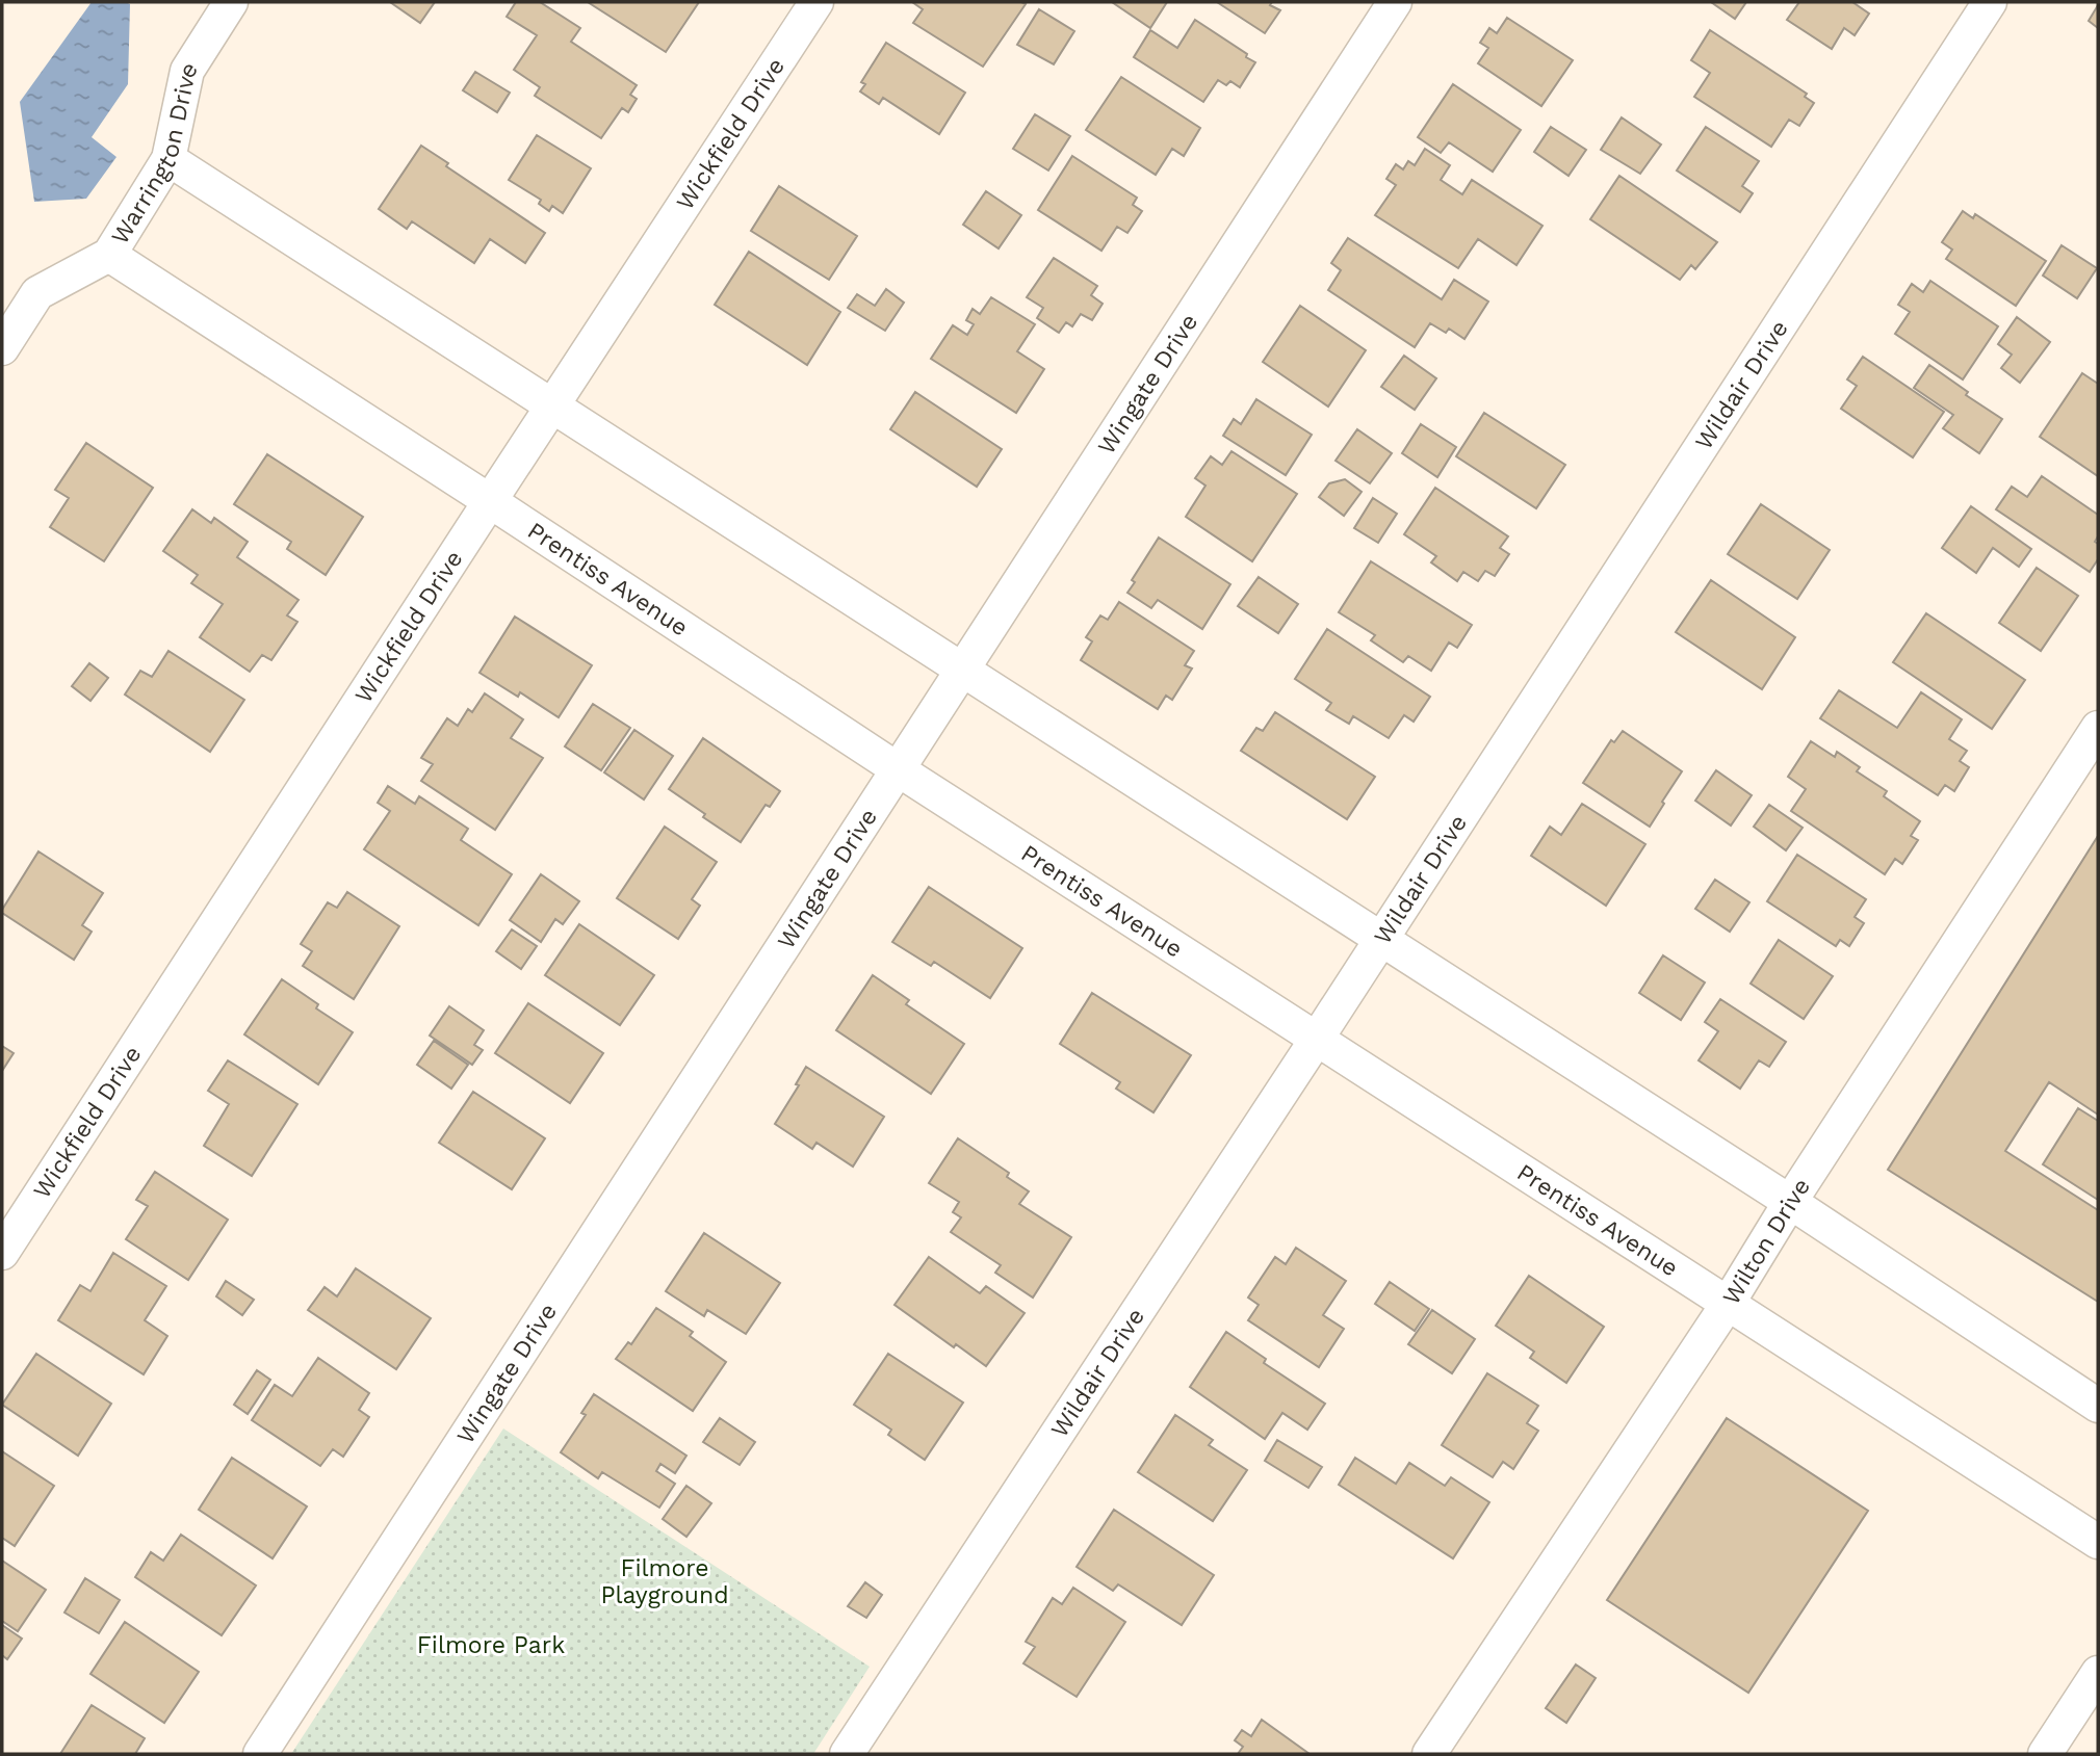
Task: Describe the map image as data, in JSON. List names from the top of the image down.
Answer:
{
  "streets": {
    "street": [
      "Wickfield Drive",
      "Warrington Drive",
      "Wingate Drive",
      "Wildair Drive",
      "Prentiss Avenue",
      "Wilton Drive"
    ]
  },
  "crossings": [
    ["Wickfield Drive", "Prentiss Avenue"],
    ["Warrington Drive", "Prentiss Avenue"],
    ["Wingate Drive", "Prentiss Avenue"],
    ["Wildair Drive", "Prentiss Avenue"],
    ["Prentiss Avenue", "Wilton Drive"]
  ],
  "parks": ["Filmore Playground", "Filmore Park"]
}
